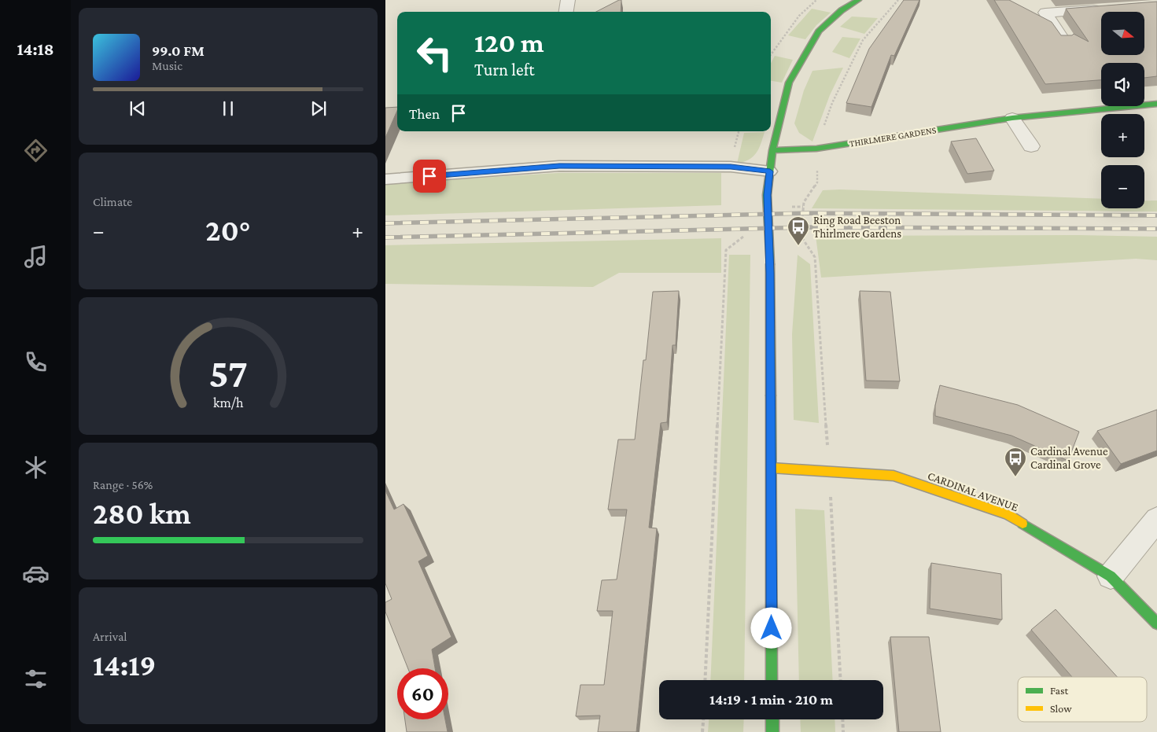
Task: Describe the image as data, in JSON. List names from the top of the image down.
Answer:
{
  "streets": {
    "main road": ["THIRLMERE GARDENS", "CARDINAL AVENUE"]
  },
  "places": {
    "bus stop": ["Ring Road Beeston Thirlmere Gardens", "Cardinal Avenue Cardinal Grove"]
  },
  "legend": ["Fast", "Slow"],
  "north": "right",
  "page": {
    "tabs": "14:18",
    "map_buttons": ["+", "−"],
    "turn": ["120 m", "Turn left"],
    "song": ["99.0 FM", "Music"],
    "then": "Then",
    "tile": [
      "Climate",
      ["Range · 56%", "280 km"],
      ["Arrival", "14:19"]
    ],
    "heat": ["−", "20°", "+"],
    "limit": "60",
    "trip": "14:19 · 1 min · 210 m",
    "gauge": ["57", "km/h"]
  }
}
